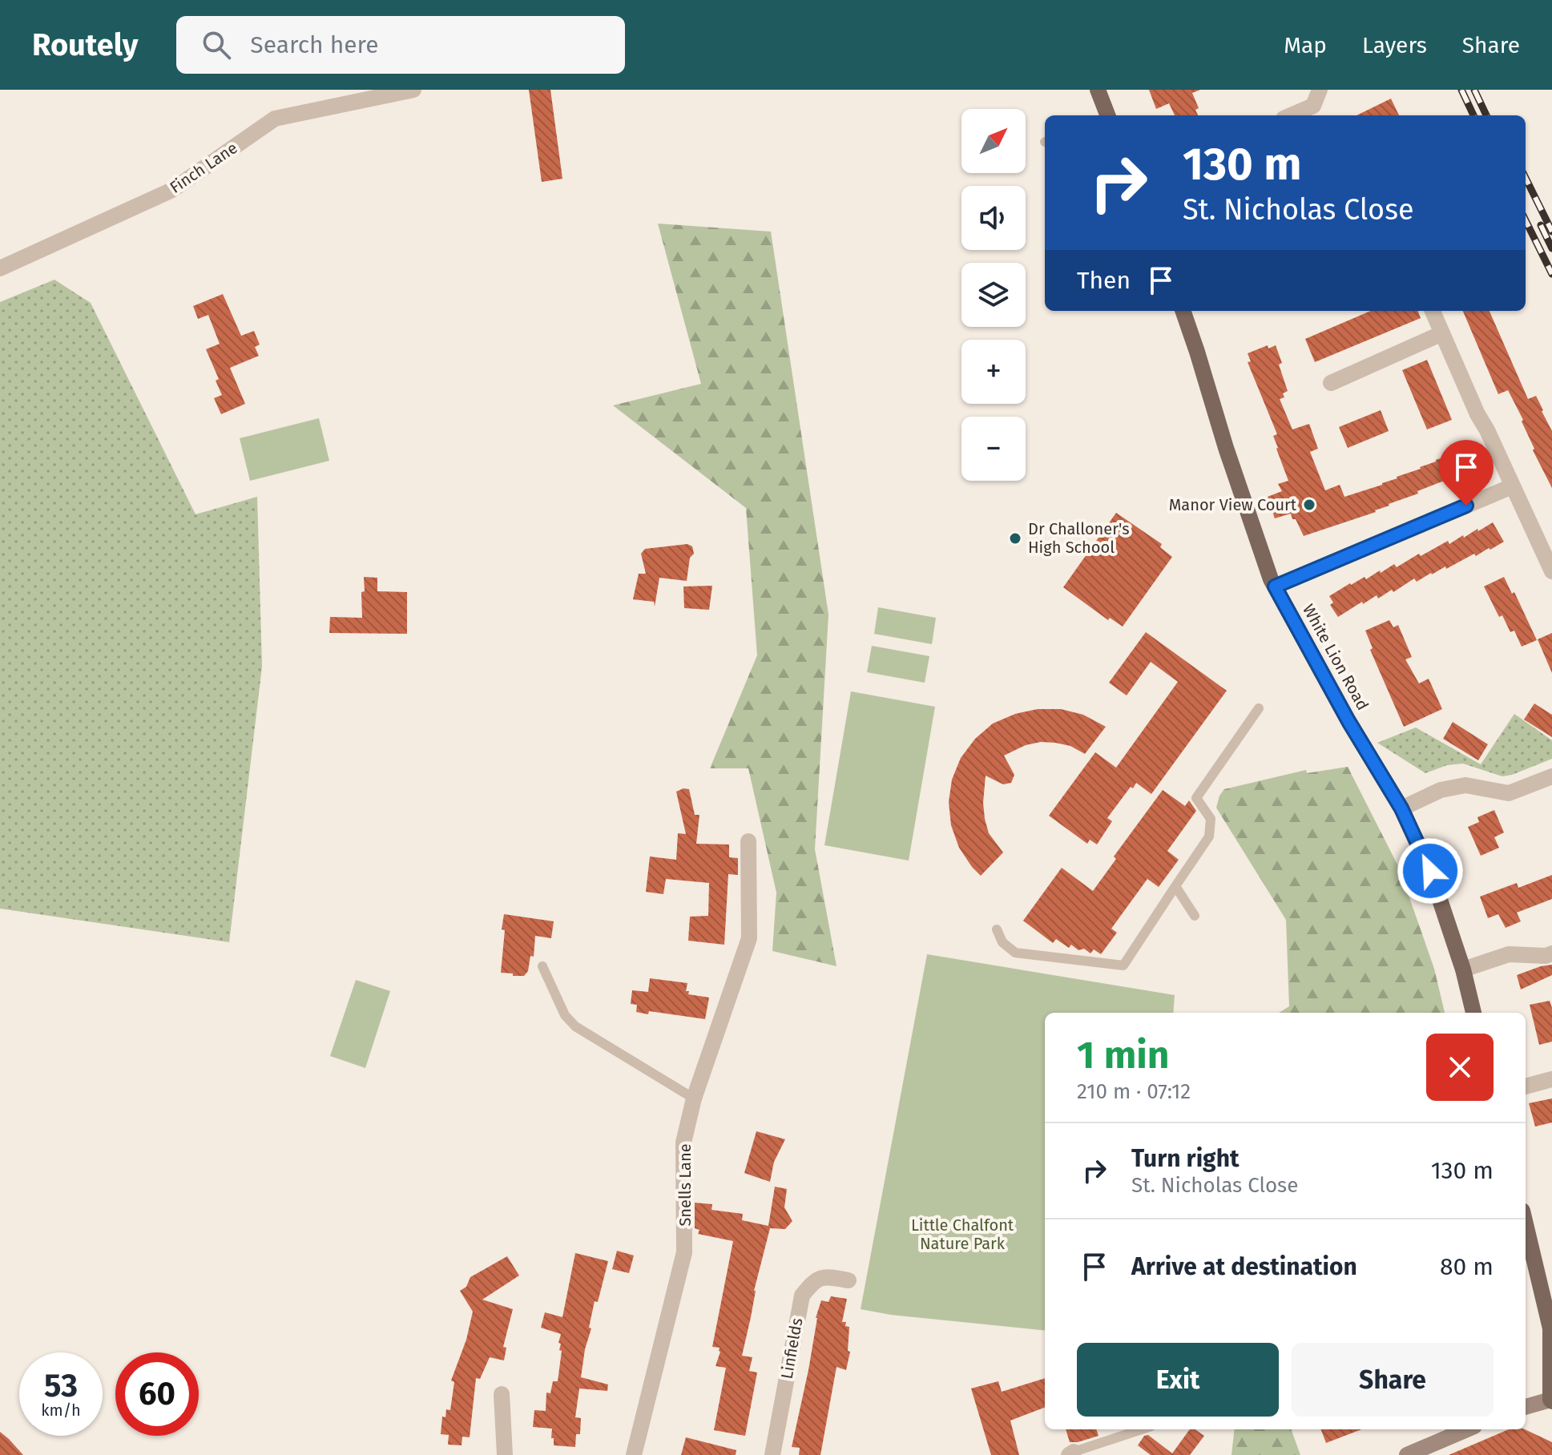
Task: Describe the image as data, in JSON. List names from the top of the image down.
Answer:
{
  "streets": {
    "main road": ["White Lion Road"],
    "street": ["Finch Lane", "Snells Lane", "Linfields"]
  },
  "parks": ["Little Chalfont Nature Park"],
  "places": ["Manor View Court", "Dr Challoner's High School"],
  "north": "top right",
  "page": {
    "header": "Routely",
    "search": "Search here",
    "nav": ["Map", "Layers", "Share"],
    "map_buttons": ["+", "−"],
    "turn": ["130 m", "St. Nicholas Close"],
    "then": "Then",
    "heading": ["1 min", "210 m · 07:12"],
    "list": [
      {
        "name": "Turn right",
        "note": "St. Nicholas Close",
        "value": "130 m"
      },
      {
        "name": "Arrive at destination",
        "value": "80 m"
      }
    ],
    "buttons": ["Exit", "Share"],
    "speed": "53 km/h",
    "limit": "60"
  }
}
